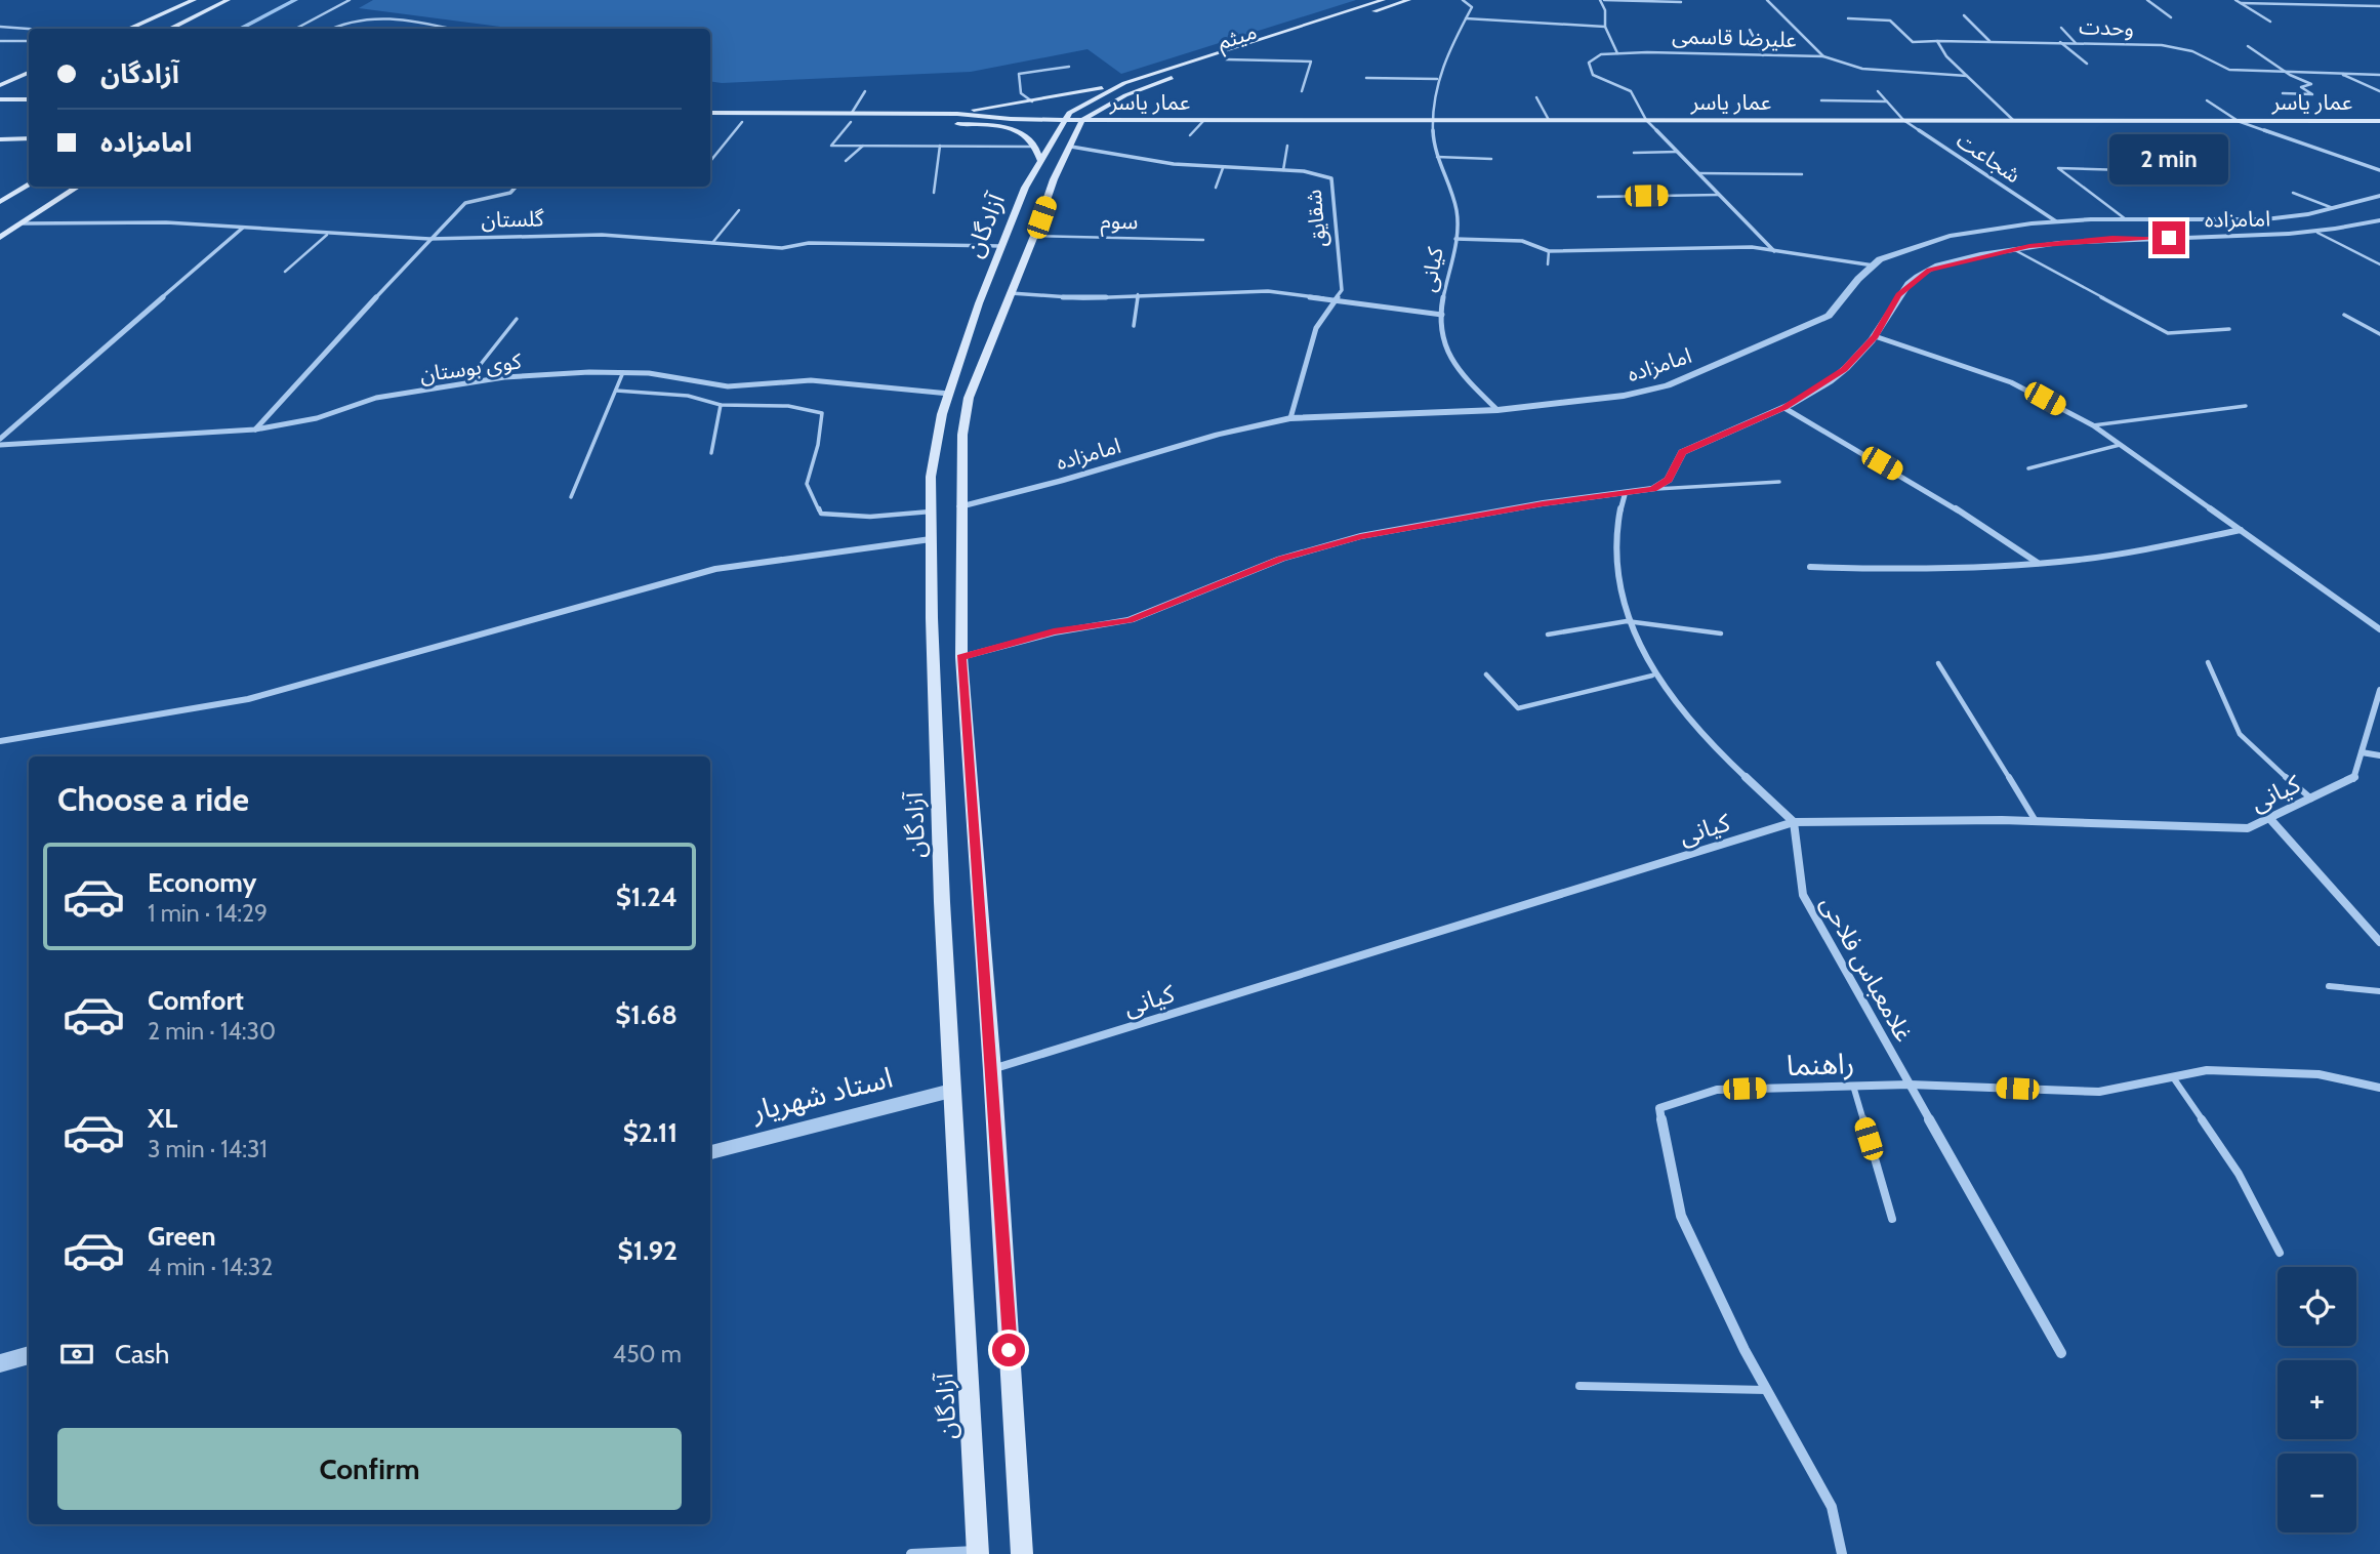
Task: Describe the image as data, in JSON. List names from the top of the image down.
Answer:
{
  "streets": {
    "main road": ["میثم", "عمار یاسر", "آزادگان"],
    "street": [
      "وحدت",
      "علیرضا قاسمی",
      "شجاعت",
      "شقایق",
      "گلستان",
      "امامزاده",
      "کیانی",
      "کوی بوستان",
      "غلامعباس فلاحی",
      "راهنما",
      "استاد شهریار"
    ],
    "lane": ["سوم"]
  },
  "crossings": [
    ["میثم", "عمار یاسر"],
    ["میثم", "آزادگان"],
    ["علیرضا قاسمی", "عمار یاسر"],
    ["عمار یاسر", "شجاعت"],
    ["عمار یاسر", "آزادگان"],
    ["عمار یاسر", "کیانی"],
    ["شجاعت", "امامزاده"],
    ["شقایق", "امامزاده"],
    ["شقایق", "آزادگان"],
    ["گلستان", "آزادگان"],
    ["امامزاده", "آزادگان"],
    ["امامزاده", "کیانی"],
    ["سوم", "آزادگان"],
    ["آزادگان", "کیانی"],
    ["آزادگان", "کوی بوستان"],
    ["آزادگان", "استاد شهریار"],
    ["کیانی", "غلامعباس فلاحی"],
    ["غلامعباس فلاحی", "راهنما"]
  ],
  "page": {
    "banner": ["آزادگان", "امامزاده"],
    "bubble": "2 min",
    "heading": "Choose a ride",
    "list": [
      {
        "name": "Economy",
        "note": "1 min · 14:29",
        "value": "$1.24"
      },
      {
        "name": "Comfort",
        "note": "2 min · 14:30",
        "value": "$1.68"
      },
      {
        "name": "XL",
        "note": "3 min · 14:31",
        "value": "$2.11"
      },
      {
        "name": "Green",
        "note": "4 min · 14:32",
        "value": "$1.92"
      }
    ],
    "map_buttons": ["+", "−"],
    "pay": ["Cash", "450 m"],
    "buttons": "Confirm"
  }
}
